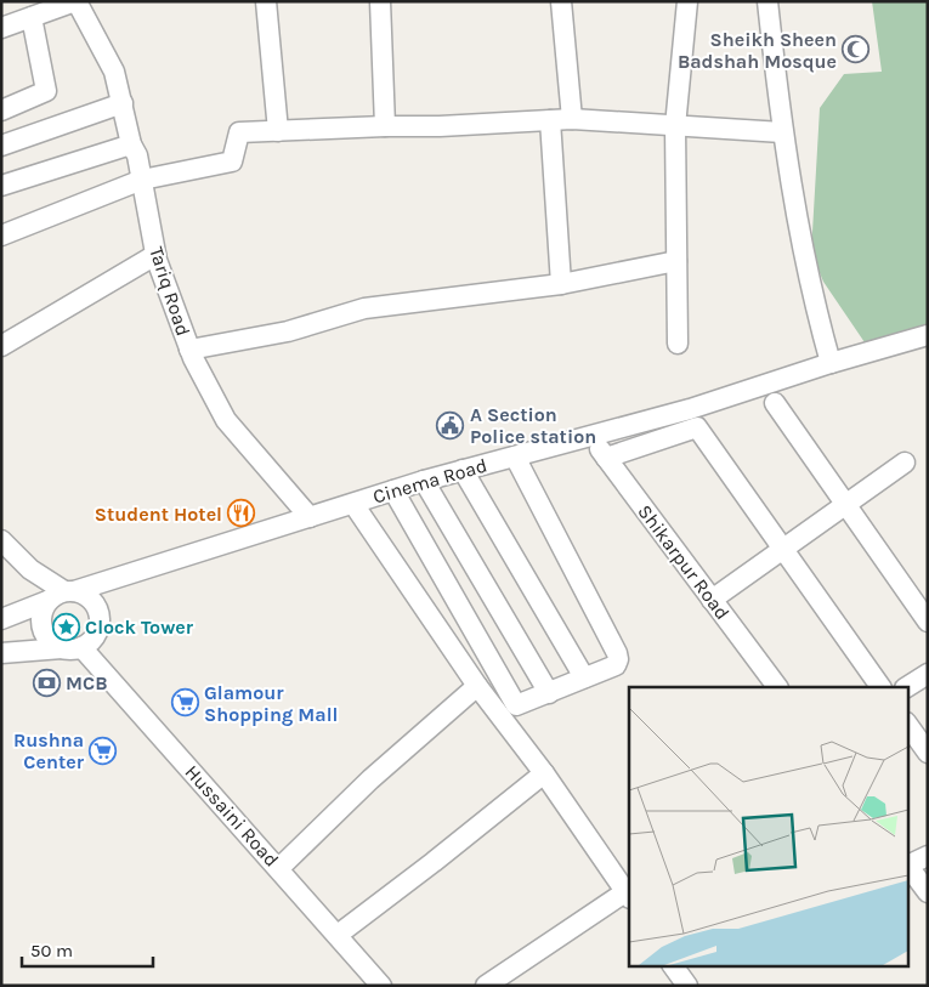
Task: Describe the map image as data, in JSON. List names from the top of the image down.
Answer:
{
  "streets": {
    "street": [
      "Tariq Road",
      "Cinema Road",
      "Shikarpur Road",
      "Hussaini Road"
    ]
  },
  "crossings": [
    ["Tariq Road", "Cinema Road"],
    ["Cinema Road", "Shikarpur Road"],
    ["Cinema Road", "Hussaini Road"]
  ],
  "places": {
    "mosque": ["Sheikh Sheen Badshah Mosque"],
    "public building": ["A Section Police station"],
    "restaurant": ["Student Hotel"],
    "place": ["Clock Tower"],
    "bank": ["MCB"],
    "supermarket": ["Glamour Shopping Mall", "Rushna Center"]
  },
  "scale_bar": "50 m"
}
